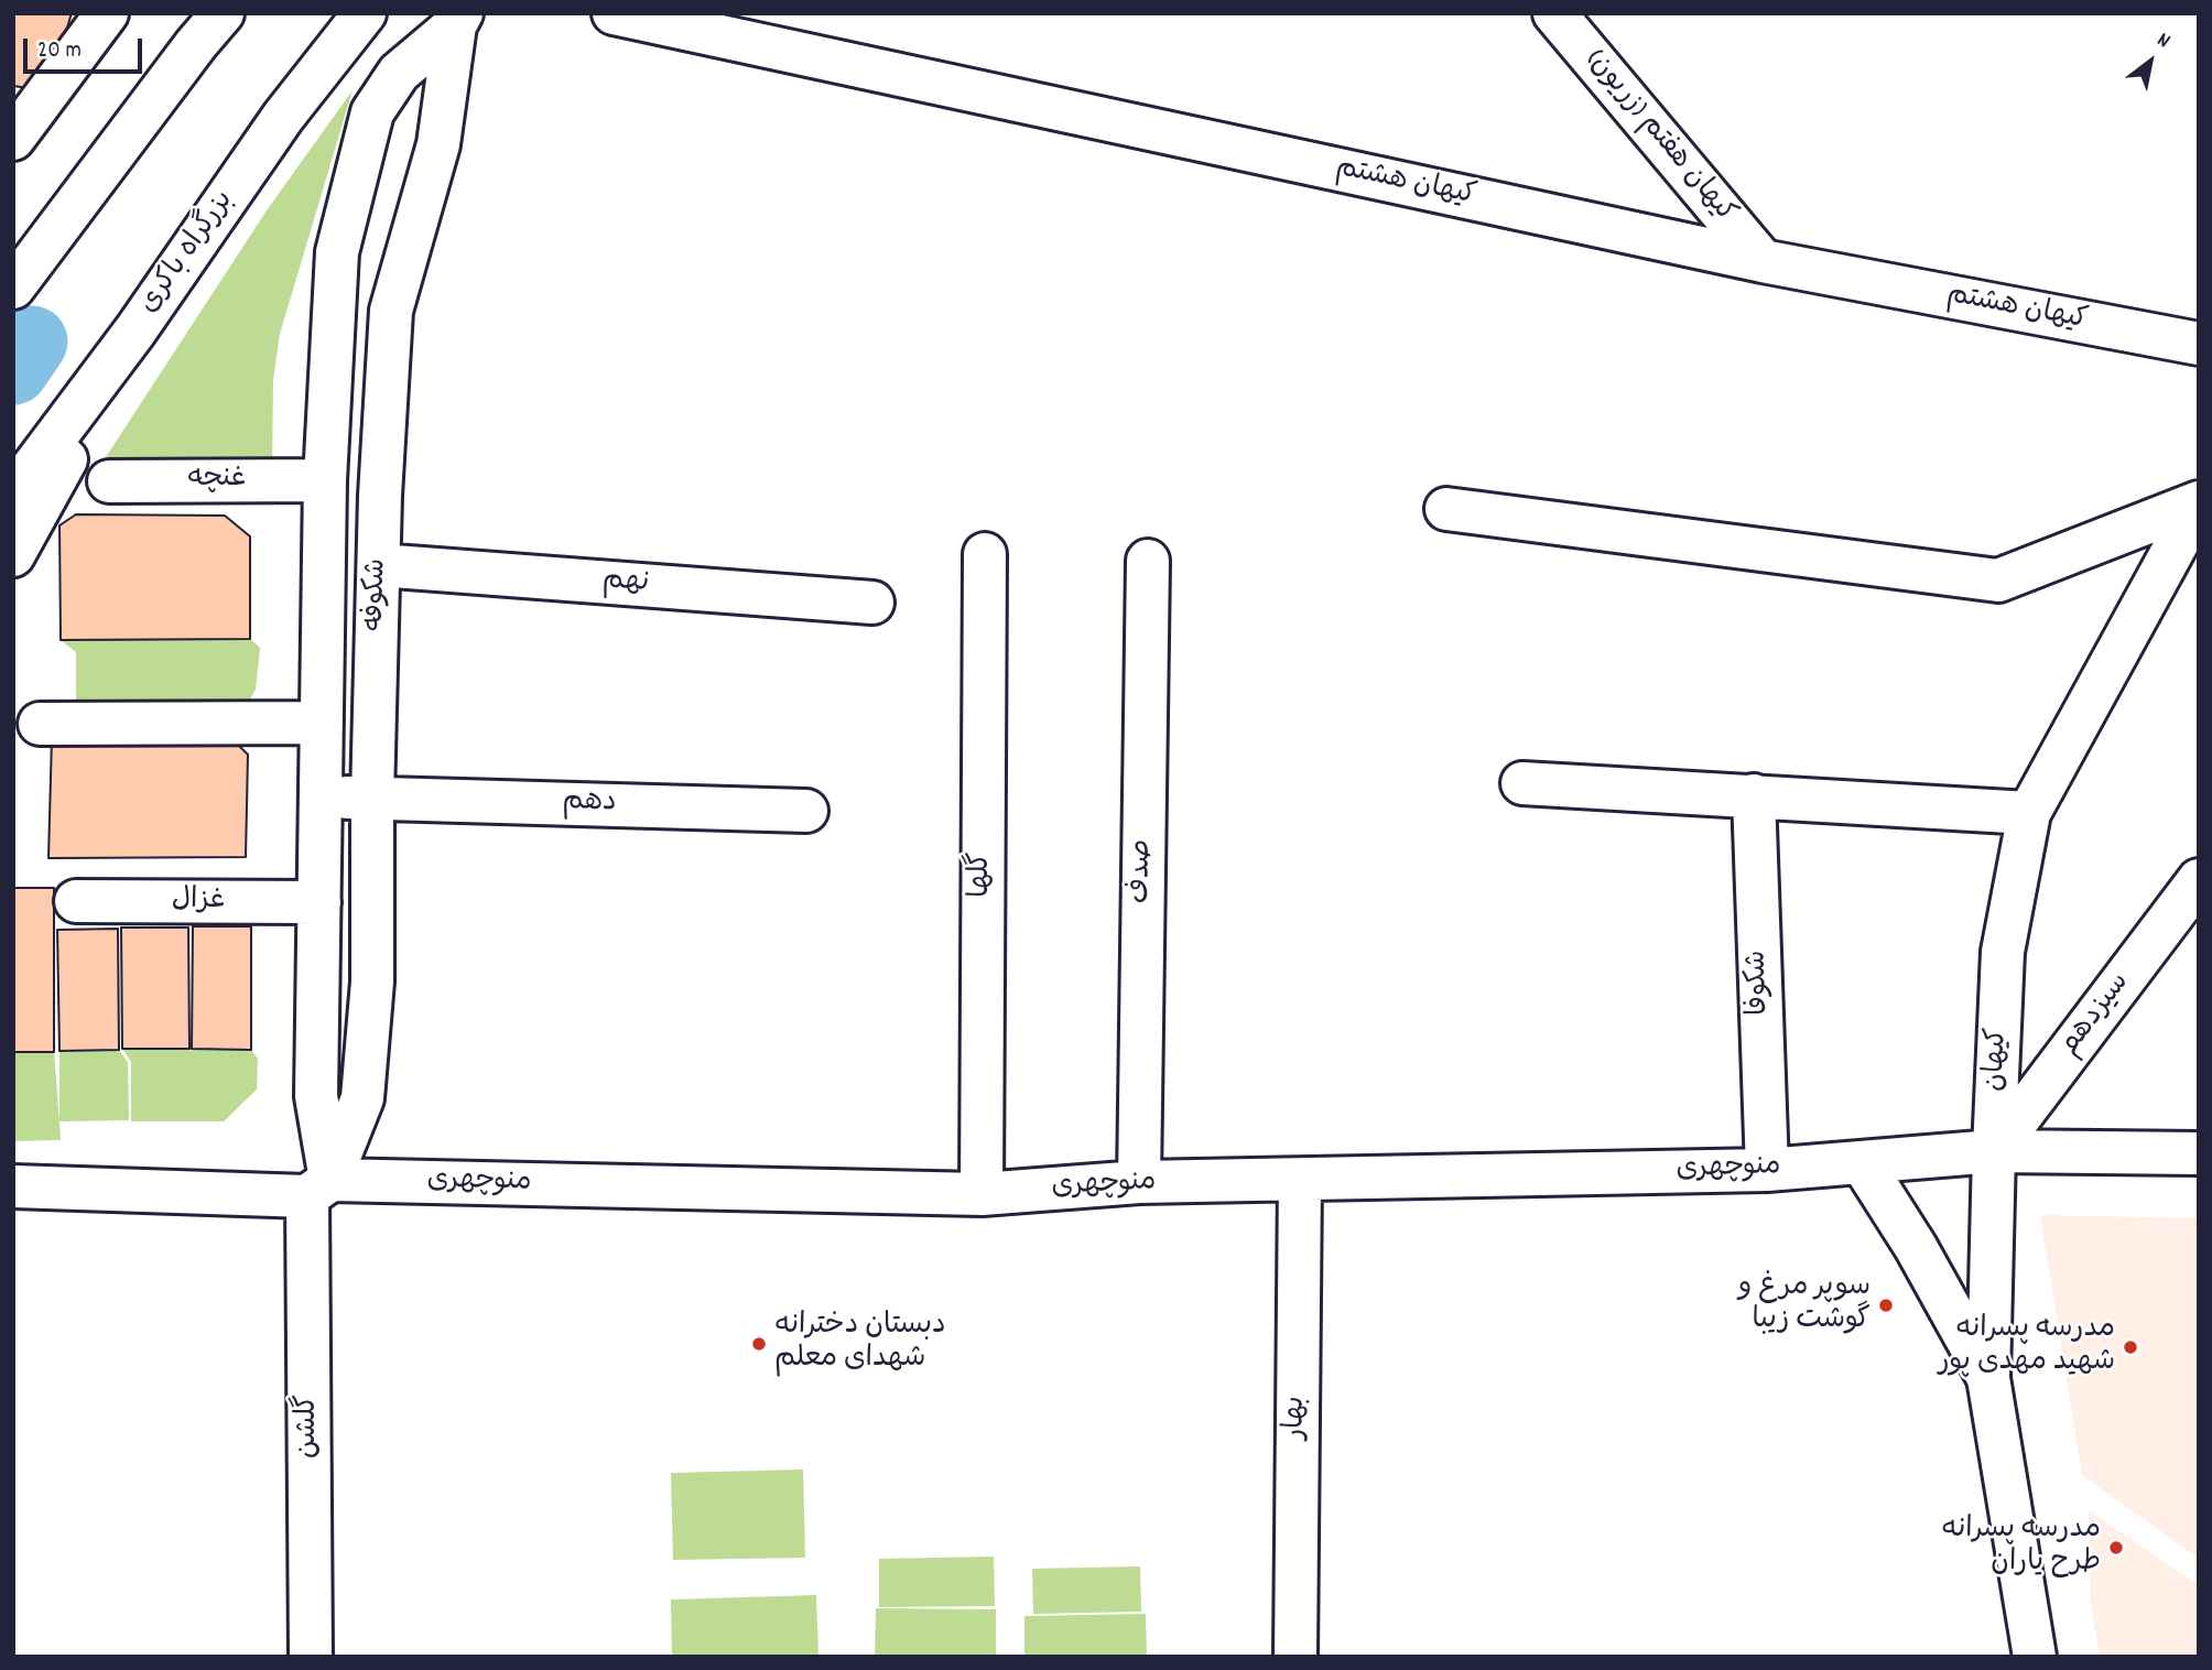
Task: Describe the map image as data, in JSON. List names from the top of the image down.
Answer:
{
  "streets": {
    "main road": [
      "کیهان هفتم (زریون)",
      "کیهان هشتم",
      "بزرگراه باکری",
      "غنچه",
      "نهم",
      "شکوفه",
      "دهم",
      "صدف",
      "گلها",
      "غزال",
      "شکوفا",
      "سیزدهم",
      "کیهان",
      "منوچهری",
      "بهار",
      "گلشن"
    ]
  },
  "crossings": [
    ["کیهان هفتم (زریون)", "کیهان هشتم"],
    ["نهم", "شکوفه"],
    ["شکوفه", "دهم"],
    ["شکوفه", "منوچهری"],
    ["شکوفه", "گلشن"],
    ["صدف", "منوچهری"],
    ["گلها", "منوچهری"],
    ["شکوفا", "منوچهری"],
    ["سیزدهم", "کیهان"],
    ["سیزدهم", "منوچهری"],
    ["کیهان", "منوچهری"],
    ["منوچهری", "بهار"],
    ["منوچهری", "گلشن"]
  ],
  "places": [
    "سوپر مرغ و گوشت زیبا",
    "دبستان دخترانه شهدای معلم",
    "مدرسه پسرانه شهید مهدی پور",
    "مدرسه پسرانه طرح یاران"
  ],
  "scale_bar": "20 m",
  "north": "top right"
}
